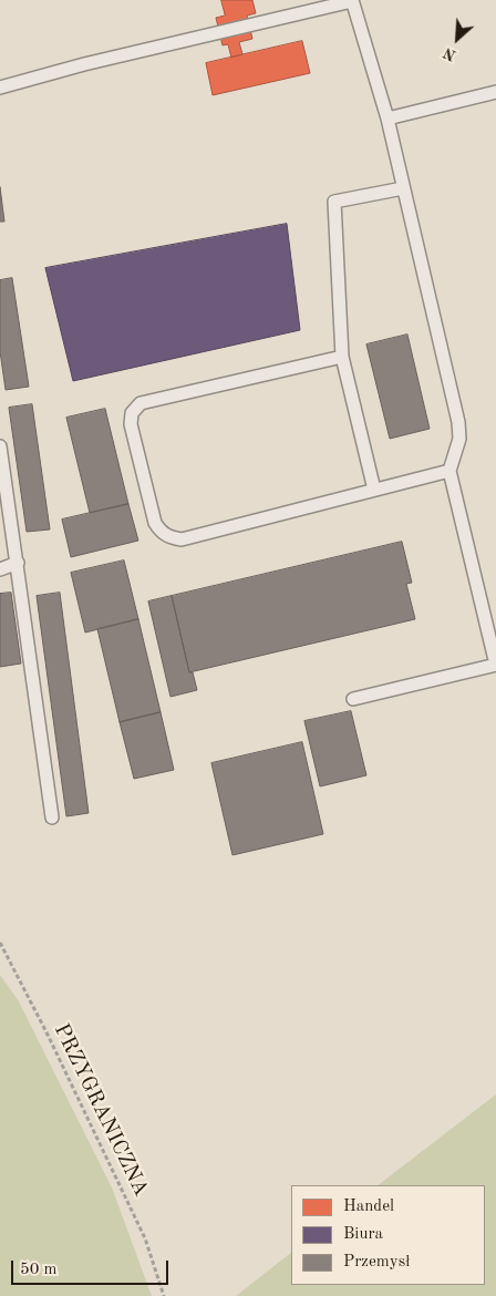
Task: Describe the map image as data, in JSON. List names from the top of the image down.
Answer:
{
  "streets": {
    "path": ["PRZYGRANICZNA"]
  },
  "legend": ["Handel", "Biura", "Przemysł"],
  "scale_bar": "50 m",
  "north": "bottom left"
}
